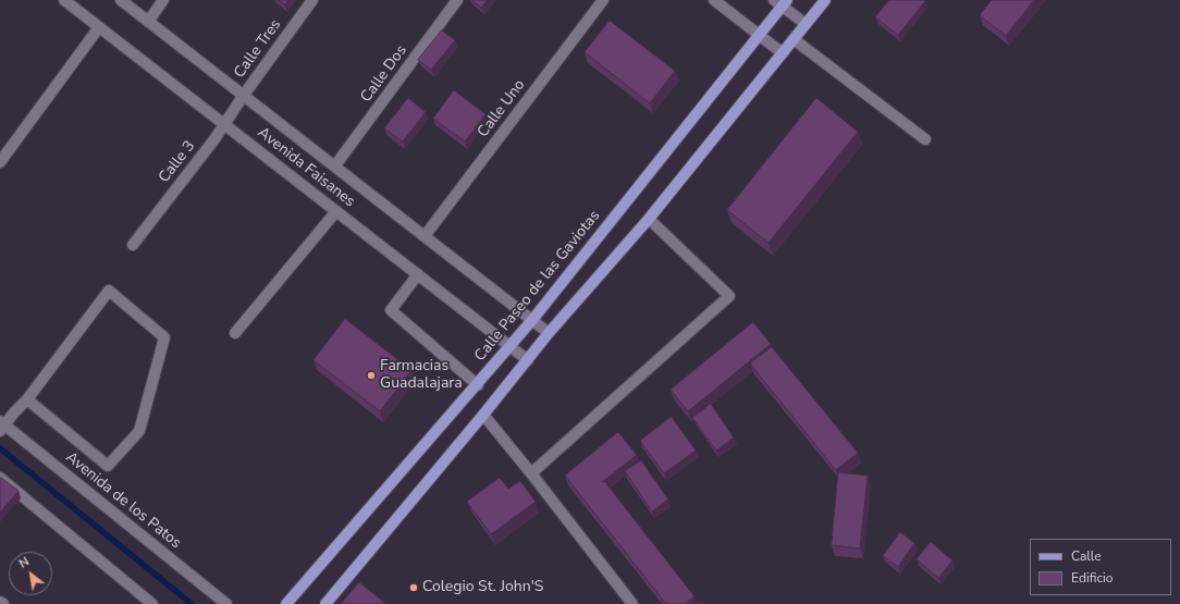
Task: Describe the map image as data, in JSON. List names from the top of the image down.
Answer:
{
  "streets": {
    "main road": ["Calle Paseo de las Gaviotas"],
    "street": [
      "Calle Tres",
      "Calle Dos",
      "Calle Uno",
      "Calle 3",
      "Avenida Faisanes",
      "Avenida de los Patos"
    ]
  },
  "crossings": [
    ["Calle Tres", "Calle 3"],
    ["Calle Tres", "Avenida Faisanes"],
    ["Calle Dos", "Avenida Faisanes"],
    ["Calle Uno", "Avenida Faisanes"],
    ["Calle 3", "Avenida Faisanes"],
    ["Avenida Faisanes", "Calle Paseo de las Gaviotas"]
  ],
  "places": ["Farmacias Guadalajara", "Colegio St. John'S"],
  "legend": ["Calle", "Edificio"],
  "north": "top left"
}
